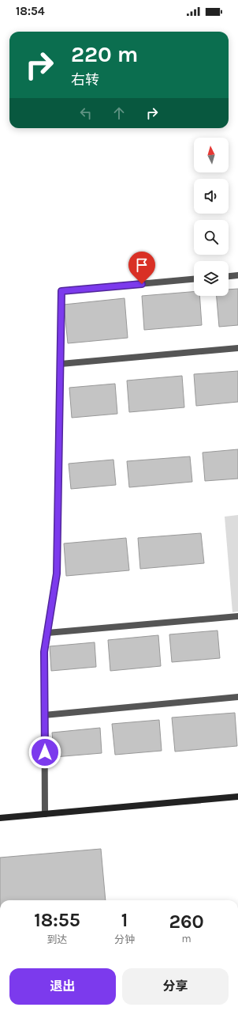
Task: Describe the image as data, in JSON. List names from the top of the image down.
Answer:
{
  "north": "top",
  "page": {
    "status": "18:54",
    "turn": ["220 m", "右转"],
    "eta": [
      "18:55",
      "到达",
      "1",
      "分钟",
      "260",
      "m"
    ],
    "buttons": ["退出", "分享"]
  }
}
